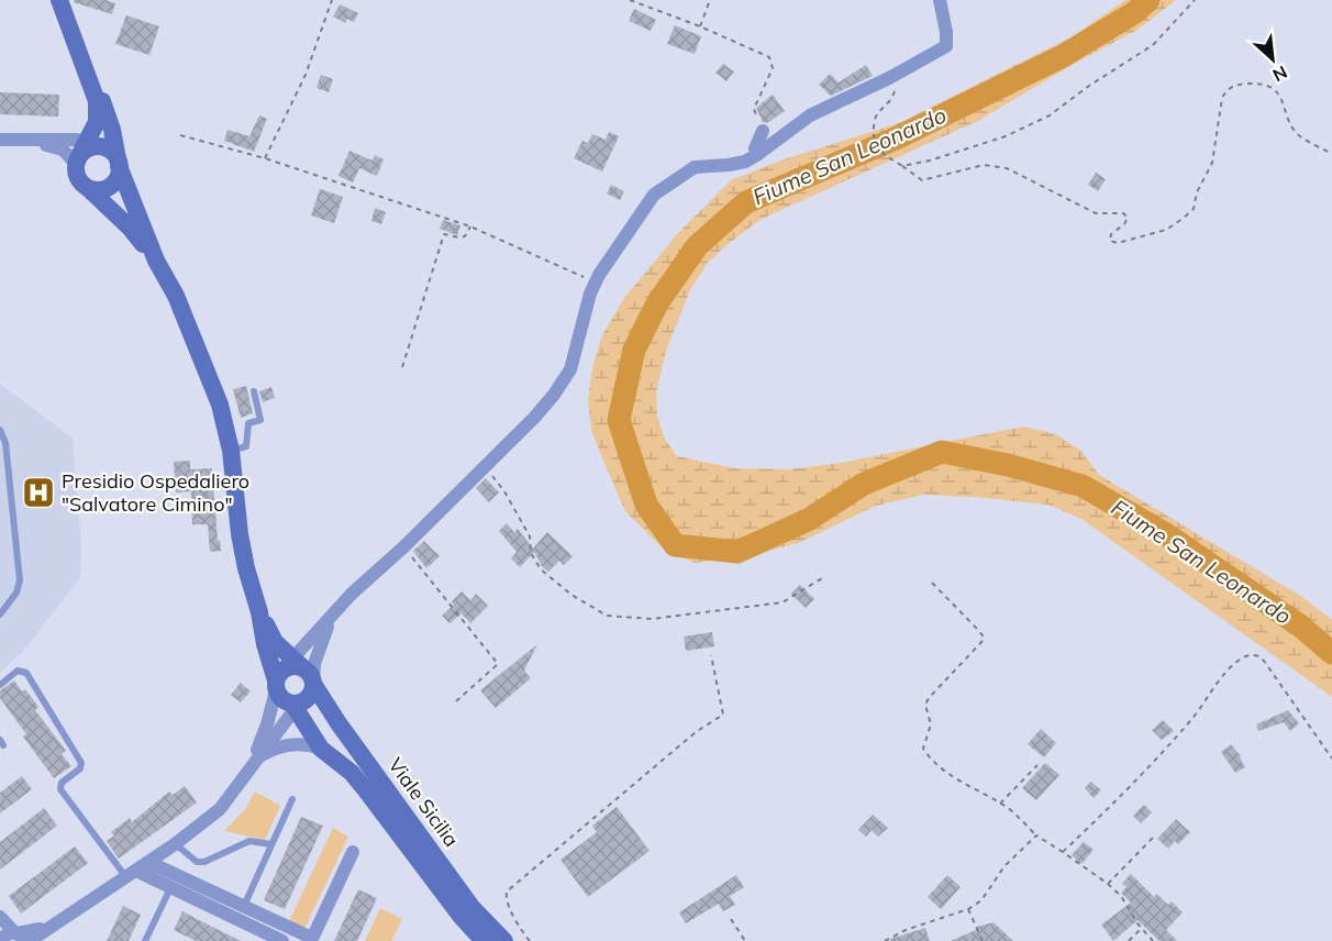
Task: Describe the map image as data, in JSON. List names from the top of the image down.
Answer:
{
  "streets": {
    "main road": ["Viale Sicilia"]
  },
  "water": ["Fiume San Leonardo"],
  "places": {
    "hospital": ["Presidio Ospedaliero \"Salvatore Cimino\""]
  },
  "north": "bottom right"
}
